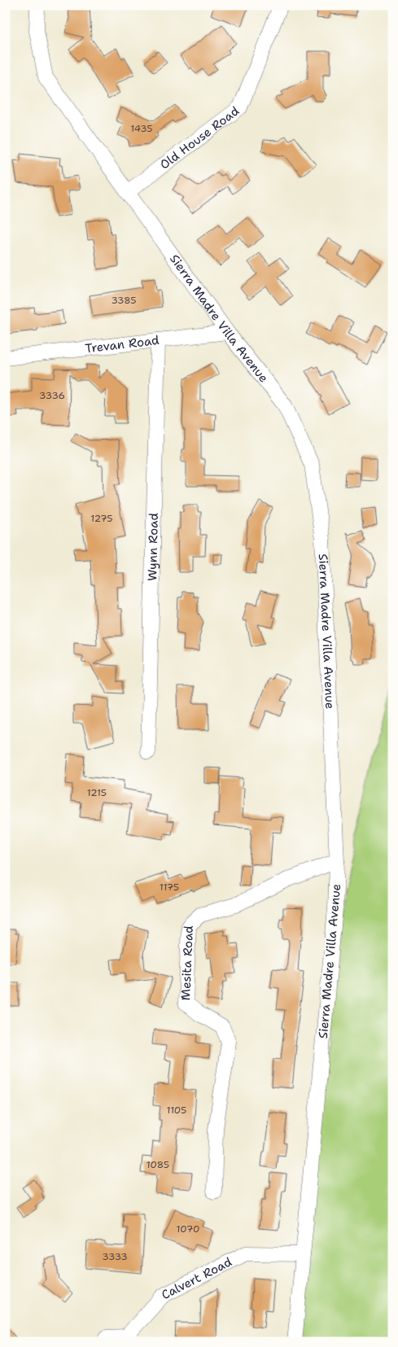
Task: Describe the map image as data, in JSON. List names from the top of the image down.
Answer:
{
  "streets": {
    "street": [
      "Old House Road",
      "Sierra Madre Villa Avenue",
      "Trevan Road",
      "Wynn Road",
      "Mesita Road",
      "Calvert Road"
    ]
  },
  "crossings": [
    ["Old House Road", "Sierra Madre Villa Avenue"],
    ["Sierra Madre Villa Avenue", "Trevan Road"],
    ["Sierra Madre Villa Avenue", "Mesita Road"],
    ["Sierra Madre Villa Avenue", "Calvert Road"],
    ["Trevan Road", "Wynn Road"]
  ],
  "house_numbers": [
    "1435",
    "3385",
    "3336",
    "1275",
    "1215",
    "1175",
    "1105",
    "1085",
    "1070",
    "3333"
  ]
}
